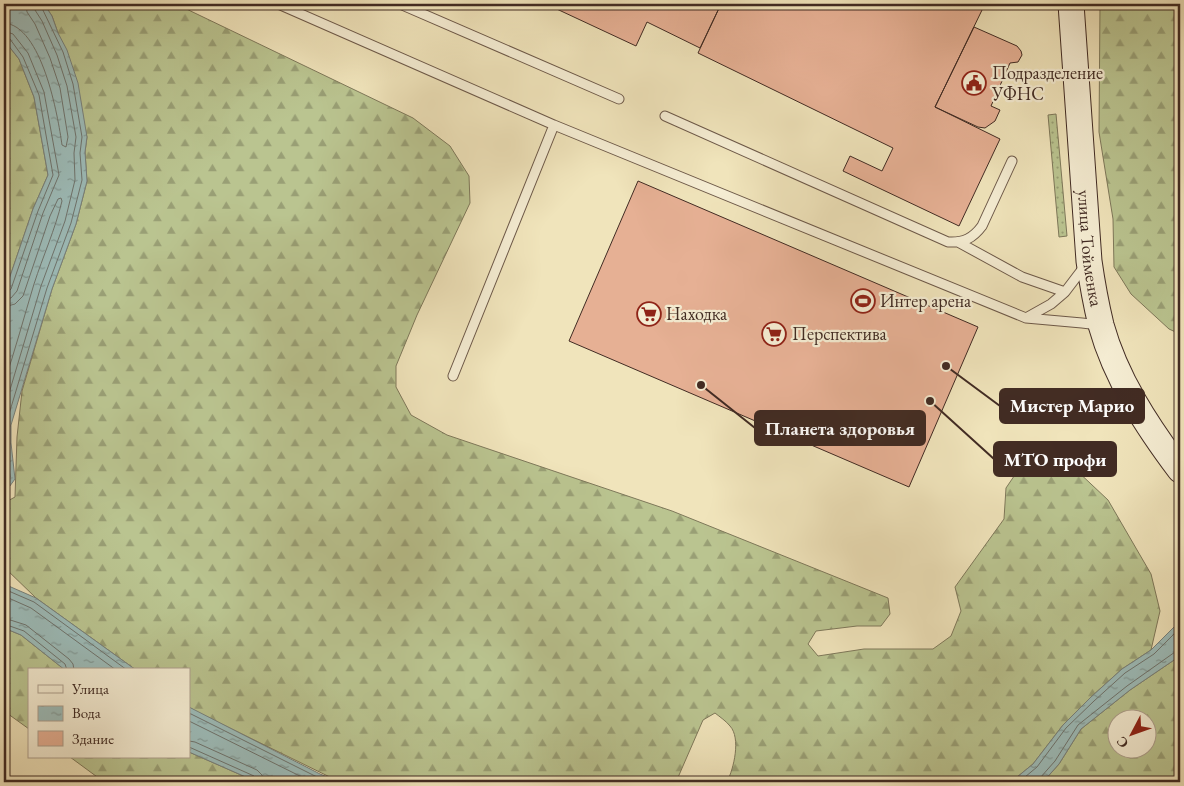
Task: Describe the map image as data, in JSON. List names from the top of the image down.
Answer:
{
  "streets": {
    "street": ["улица Тойменка"]
  },
  "places": {
    "public building": ["Подразделение УФНС"],
    "sports": ["Интер арена"],
    "supermarket": ["Находка", "Перспектива"],
    "other": ["Мистер Марио", "Планета здоровья", "МТО профи"]
  },
  "legend": ["Улица", "Вода", "Здание"],
  "north": "bottom left"
}
